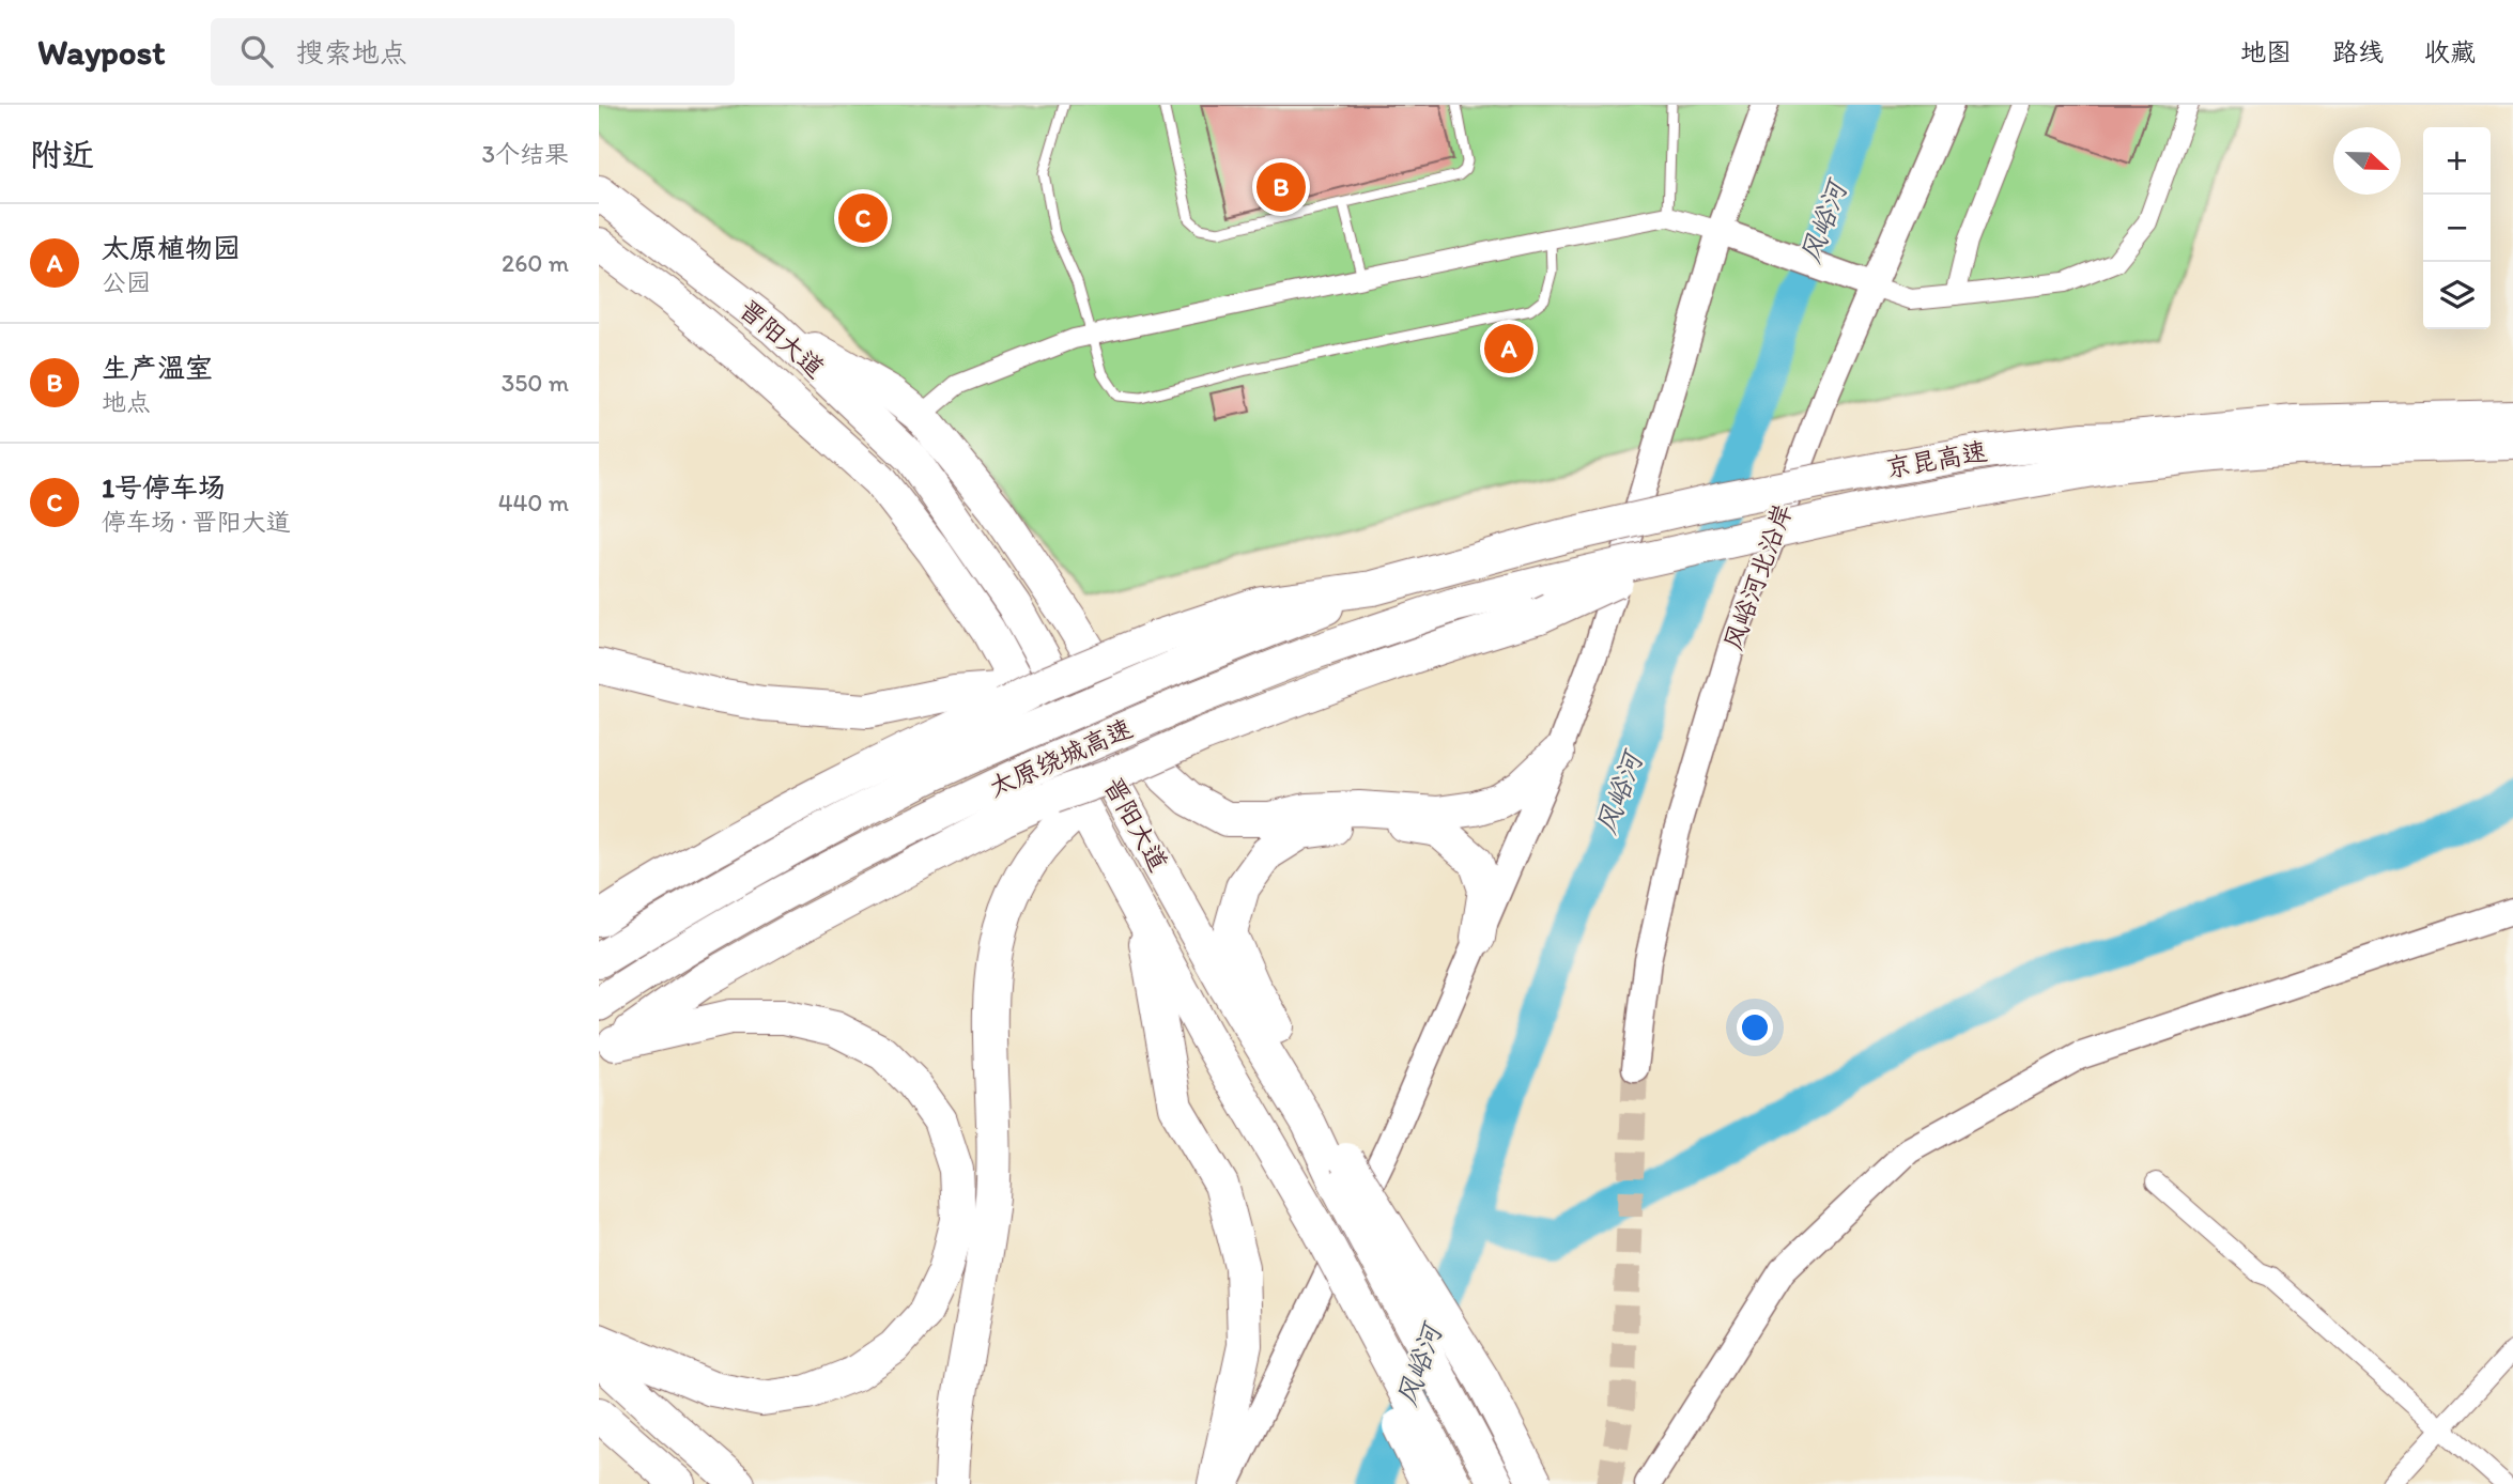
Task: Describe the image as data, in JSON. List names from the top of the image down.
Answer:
{
  "streets": {
    "highway": ["晋阳大道", "京昆高速", "太原绕城高速"],
    "street": ["风峪河北沿岸"]
  },
  "crossings": [
    ["京昆高速", "太原绕城高速"]
  ],
  "water": ["风峪河"],
  "north": "right",
  "page": {
    "header": "Waypost",
    "search": "搜索地点",
    "nav": ["地图", "路线", "收藏"],
    "heading": ["附近", "3个结果"],
    "map_buttons": ["+", "−"],
    "pins": ["B", "C", "A"],
    "list": [
      {
        "mark": "A",
        "name": "太原植物园",
        "note": "公园",
        "value": "260 m"
      },
      {
        "mark": "B",
        "name": "生产温室",
        "note": "地点",
        "value": "350 m"
      },
      {
        "mark": "C",
        "name": "1号停车场",
        "note": "停车场 · 晋阳大道",
        "value": "440 m"
      }
    ]
  }
}
